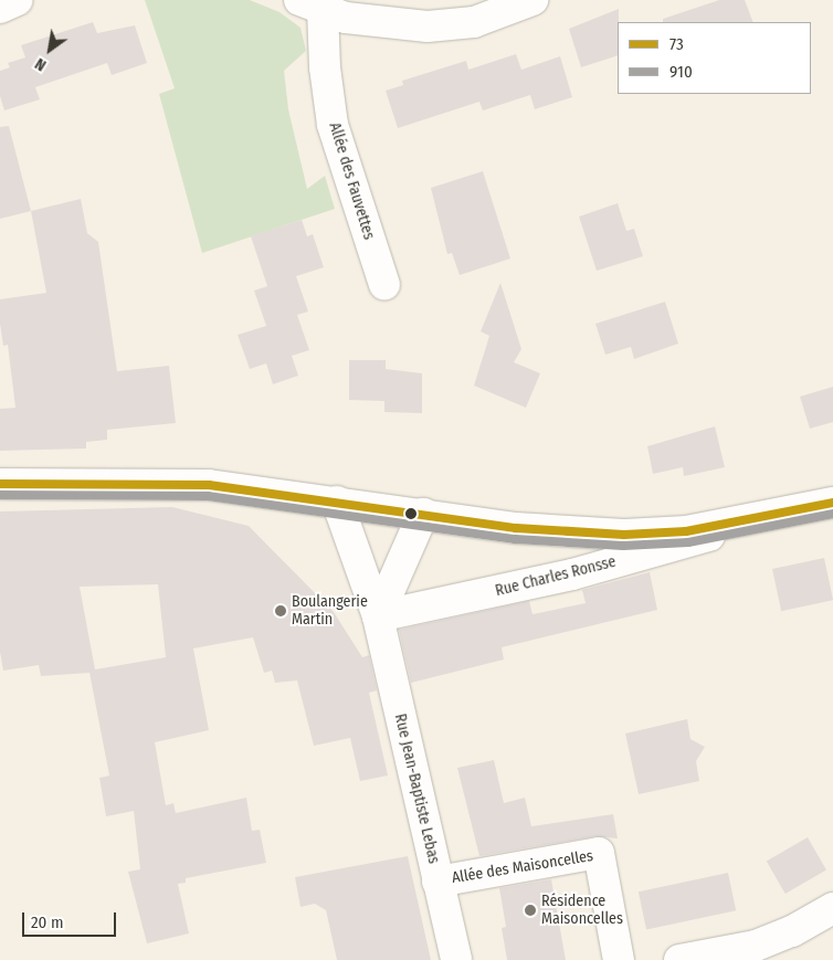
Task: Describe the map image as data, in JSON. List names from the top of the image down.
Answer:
{
  "streets": {
    "street": [
      "Allée des Fauvettes",
      "Rue Charles Ronsse",
      "Rue Jean-Baptiste Lebas",
      "Allée des Maisoncelles"
    ]
  },
  "crossings": [
    ["Rue Charles Ronsse", "Rue Jean-Baptiste Lebas"],
    ["Rue Jean-Baptiste Lebas", "Allée des Maisoncelles"]
  ],
  "places": ["Boulangerie Martin", "Résidence Maisoncelles"],
  "lines": ["transit line 73", "transit line 910"],
  "legend": ["73", "910"],
  "scale_bar": "20 m",
  "north": "bottom left"
}
